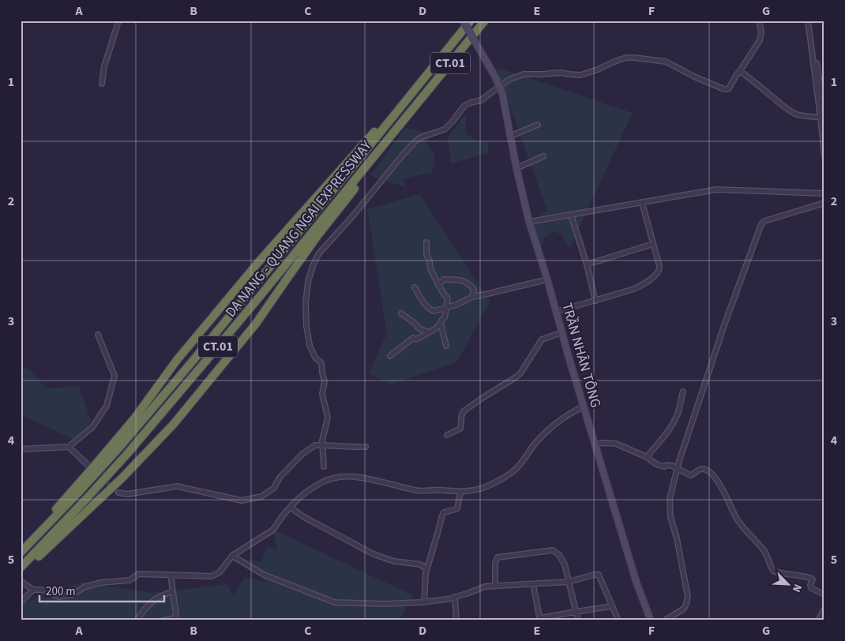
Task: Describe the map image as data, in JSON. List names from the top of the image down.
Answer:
{
  "streets": {
    "highway": ["CT.01", "DA NANG - QUANG NGAI EXPRESSWAY"],
    "street": ["TRẦN NHÂN TÔNG"]
  },
  "crossings": [
    ["CT.01", "DA NANG - QUANG NGAI EXPRESSWAY"]
  ],
  "scale_bar": "200 m",
  "north": "bottom right",
  "grid": {
    "columns": [
      "A",
      "B",
      "C",
      "D",
      "E",
      "F",
      "G"
    ],
    "rows": [
      "1",
      "2",
      "3",
      "4",
      "5"
    ]
  }
}
